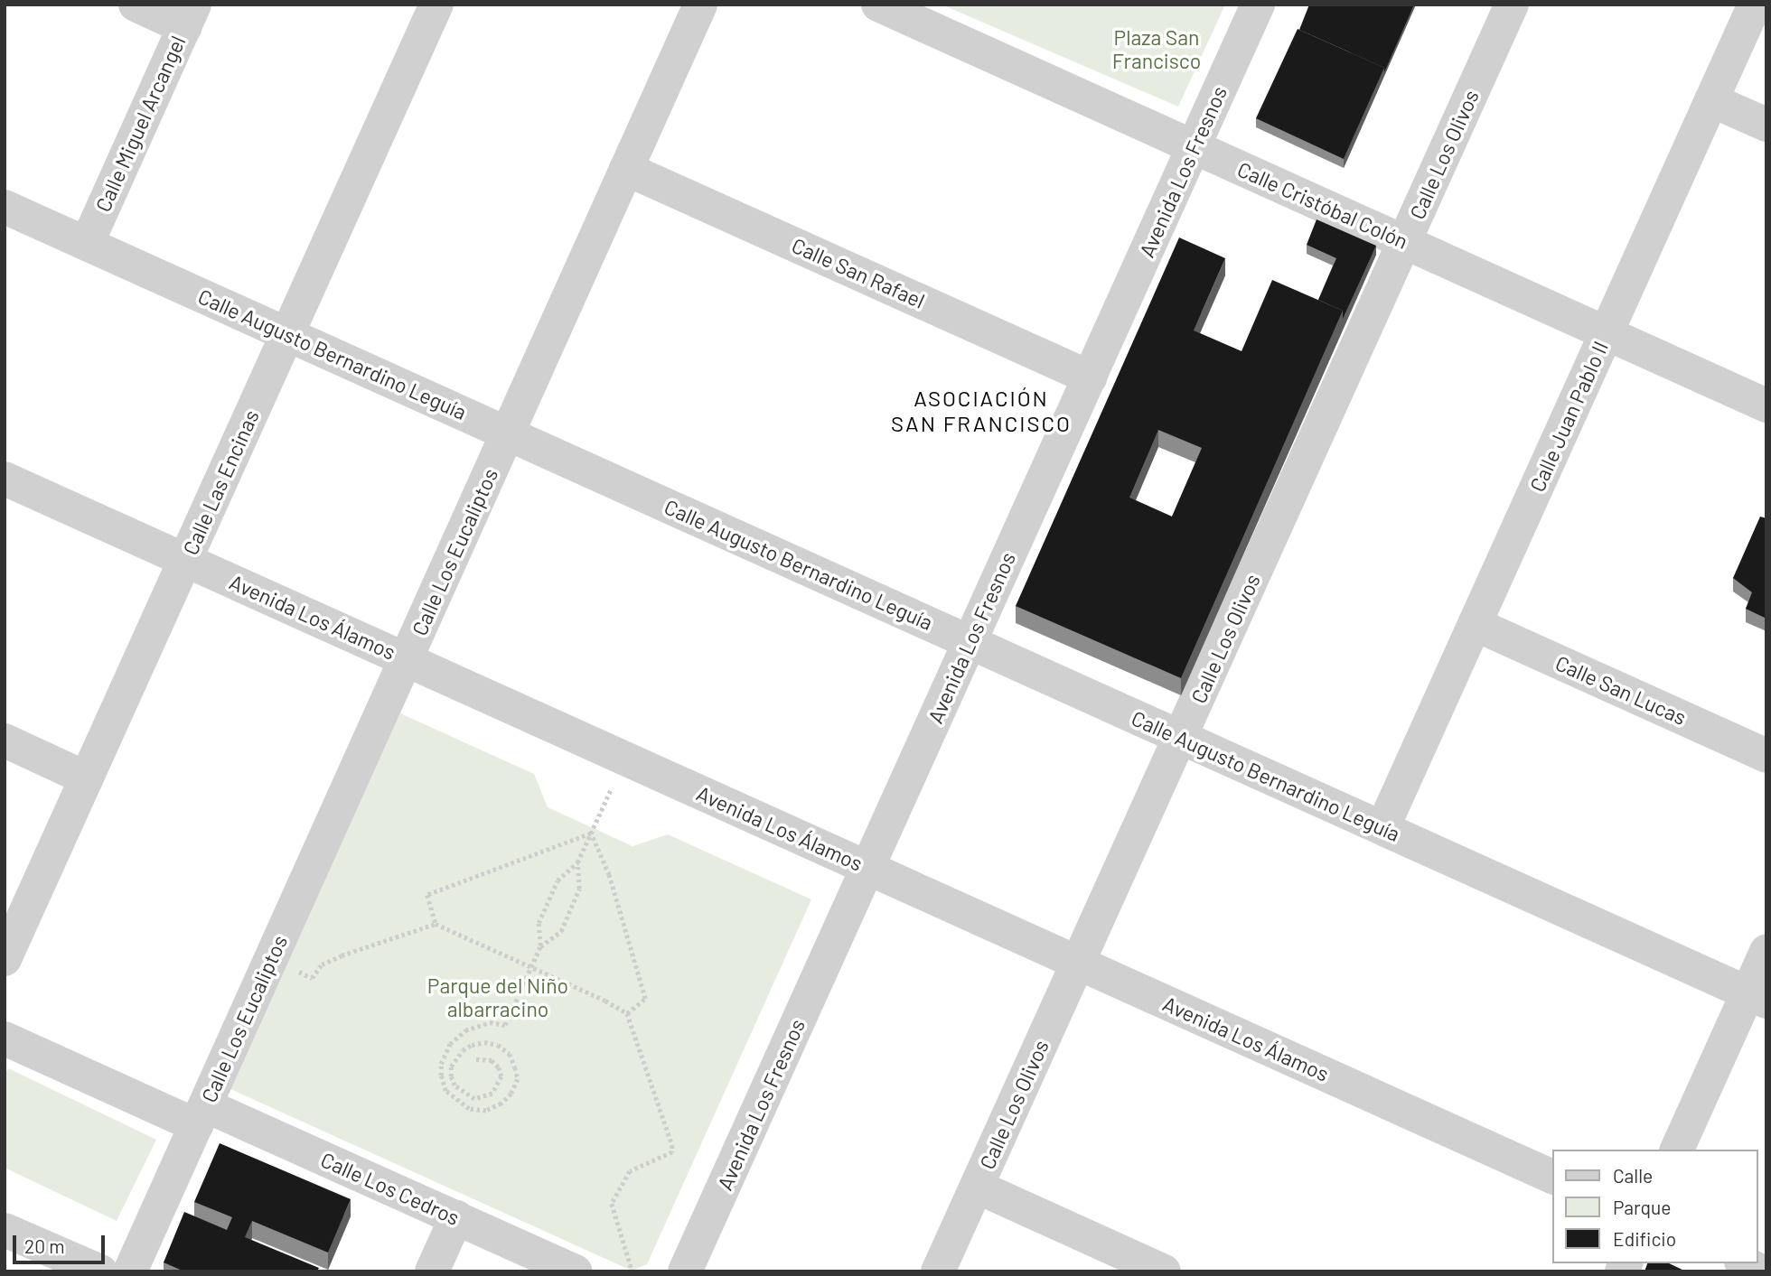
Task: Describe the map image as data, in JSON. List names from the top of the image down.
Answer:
{
  "streets": {
    "street": [
      "Calle Miguel Arcangel",
      "Calle Los Olivos",
      "Avenida Los Fresnos",
      "Calle Cristóbal Colón",
      "Calle San Rafael",
      "Calle Augusto Bernardino Leguía",
      "Calle Juan Pablo II",
      "Calle Las Encinas",
      "Calle Los Eucaliptos",
      "Avenida Los Álamos",
      "Calle San Lucas",
      "Calle Los Cedros"
    ]
  },
  "crossings": [
    ["Calle Miguel Arcangel", "Calle Augusto Bernardino Leguía"],
    ["Calle Los Olivos", "Calle Cristóbal Colón"],
    ["Calle Los Olivos", "Calle Augusto Bernardino Leguía"],
    ["Calle Los Olivos", "Avenida Los Álamos"],
    ["Avenida Los Fresnos", "Calle Cristóbal Colón"],
    ["Avenida Los Fresnos", "Calle San Rafael"],
    ["Avenida Los Fresnos", "Calle Augusto Bernardino Leguía"],
    ["Avenida Los Fresnos", "Avenida Los Álamos"],
    ["Calle Cristóbal Colón", "Calle Juan Pablo II"],
    ["Calle San Rafael", "Calle Los Eucaliptos"],
    ["Calle Augusto Bernardino Leguía", "Calle Juan Pablo II"],
    ["Calle Augusto Bernardino Leguía", "Calle Las Encinas"],
    ["Calle Augusto Bernardino Leguía", "Calle Los Eucaliptos"],
    ["Calle Juan Pablo II", "Calle San Lucas"],
    ["Calle Las Encinas", "Avenida Los Álamos"],
    ["Calle Los Eucaliptos", "Avenida Los Álamos"],
    ["Calle Los Eucaliptos", "Calle Los Cedros"]
  ],
  "districts": ["ASOCIACIÓN SAN FRANCISCO"],
  "parks": ["Plaza San Francisco", "Parque del Niño albarracino"],
  "legend": ["Calle", "Parque", "Edificio"],
  "scale_bar": "20 m"
}
